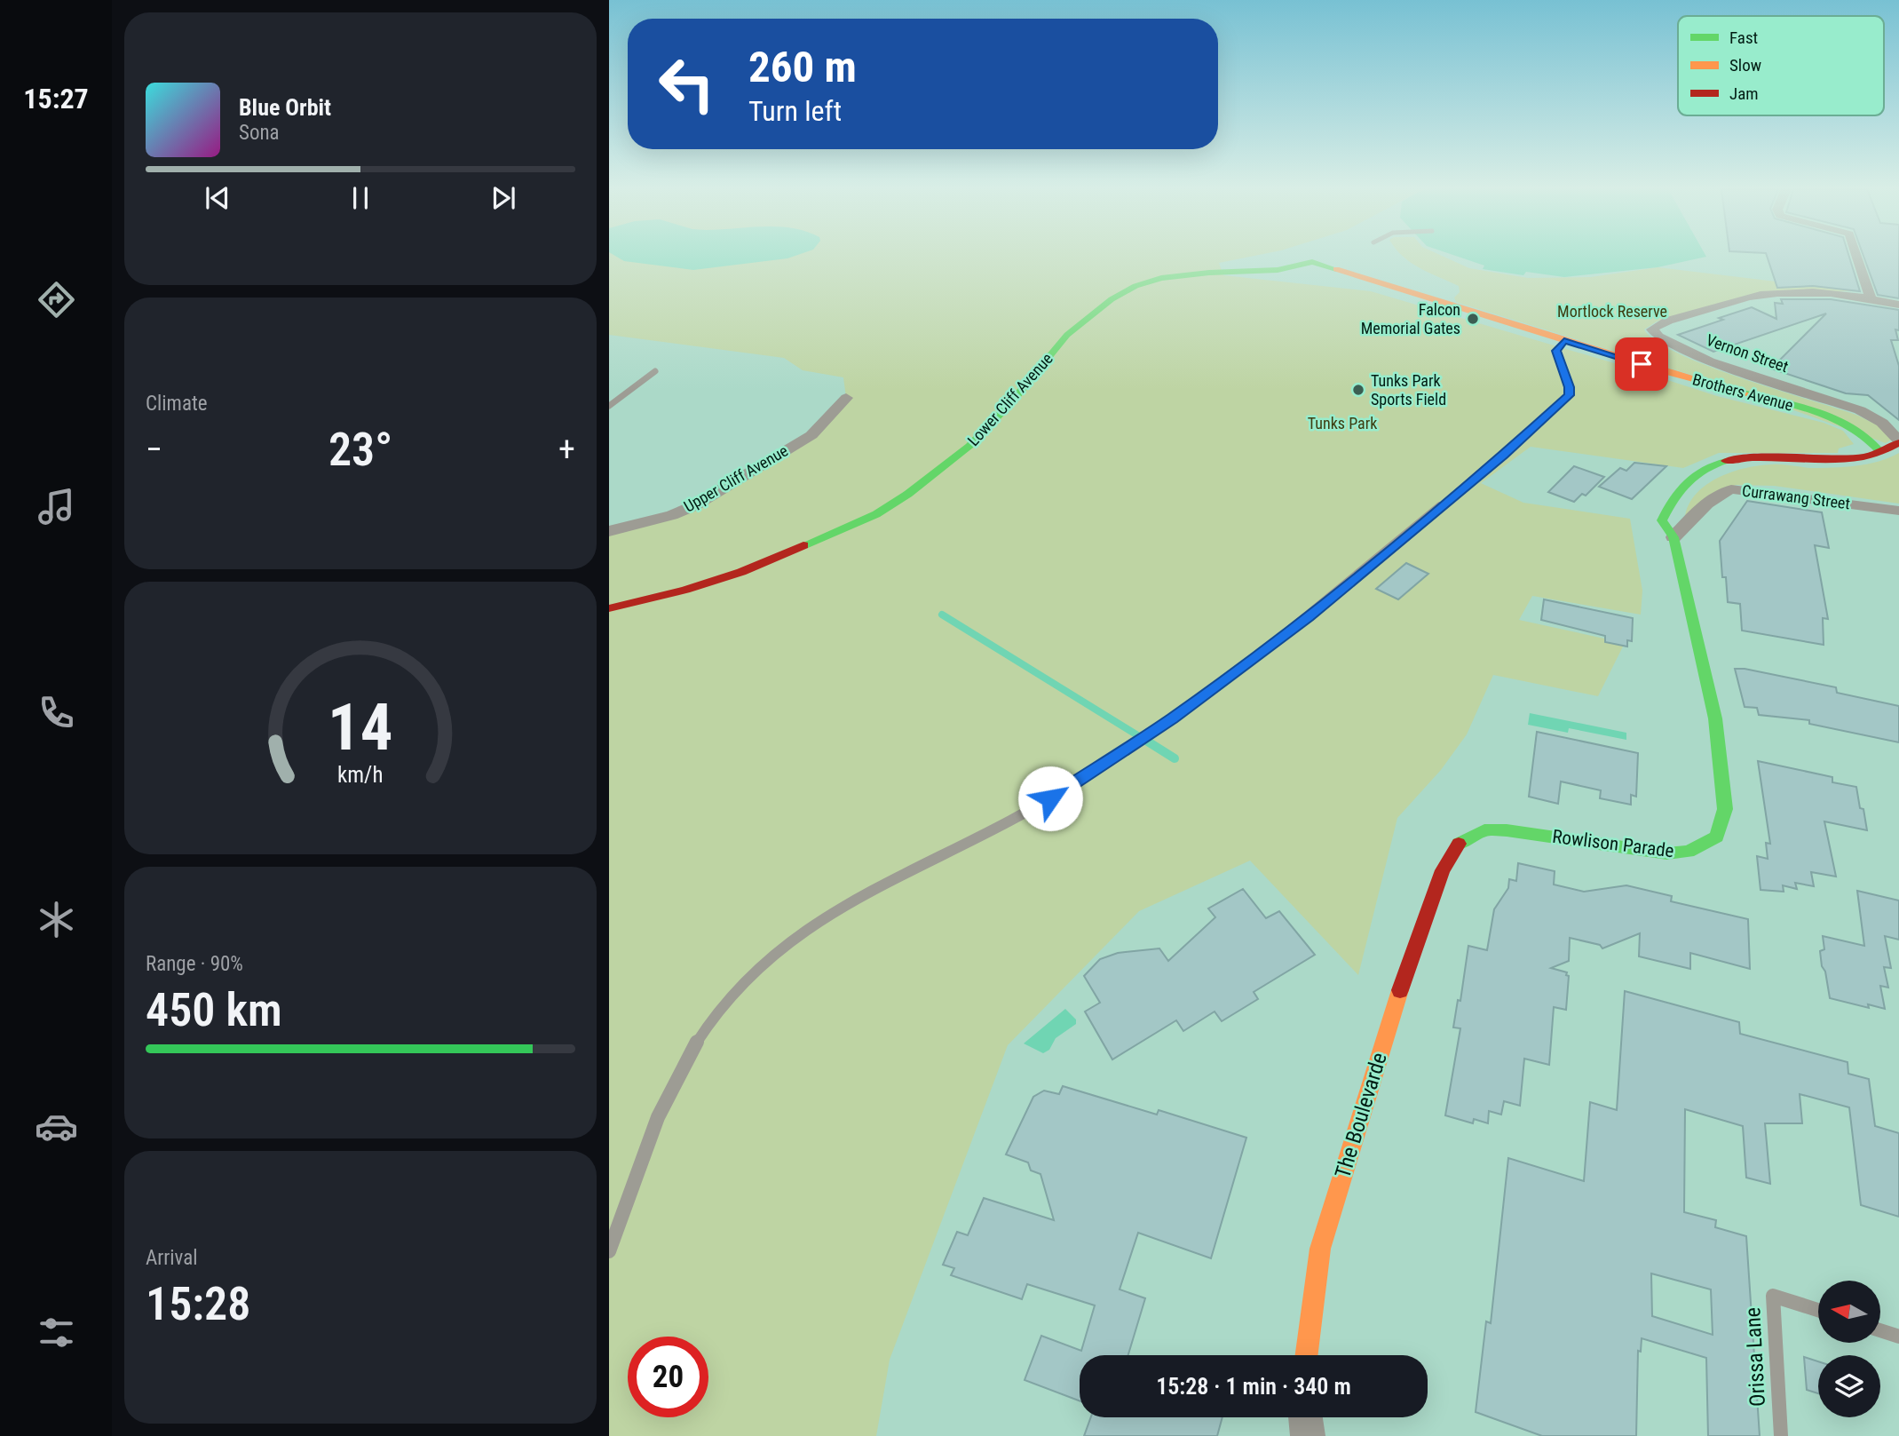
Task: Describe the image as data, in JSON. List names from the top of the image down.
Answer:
{
  "streets": {
    "street": [
      "Vernon Street",
      "Brothers Avenue",
      "Lower Cliff Avenue",
      "Upper Cliff Avenue",
      "Currawang Street",
      "Rowlison Parade",
      "The Boulevarde"
    ],
    "lane": ["Orissa Lane"]
  },
  "crossings": [
    ["Vernon Street", "Brothers Avenue"],
    ["Vernon Street", "Currawang Street"],
    ["Vernon Street", "Rowlison Parade"],
    ["Brothers Avenue", "Lower Cliff Avenue"],
    ["Currawang Street", "Rowlison Parade"],
    ["Rowlison Parade", "The Boulevarde"]
  ],
  "parks": ["Mortlock Reserve", "Tunks Park"],
  "places": ["Falcon Memorial Gates", "Tunks Park Sports Field"],
  "legend": ["Fast", "Slow", "Jam"],
  "north": "left",
  "page": {
    "tabs": "15:27",
    "turn": ["260 m", "Turn left"],
    "song": ["Blue Orbit", "Sona"],
    "tile": [
      "Climate",
      ["Range · 90%", "450 km"],
      ["Arrival", "15:28"]
    ],
    "heat": ["−", "23°", "+"],
    "limit": "20",
    "trip": "15:28 · 1 min · 340 m",
    "gauge": ["14", "km/h"]
  }
}
